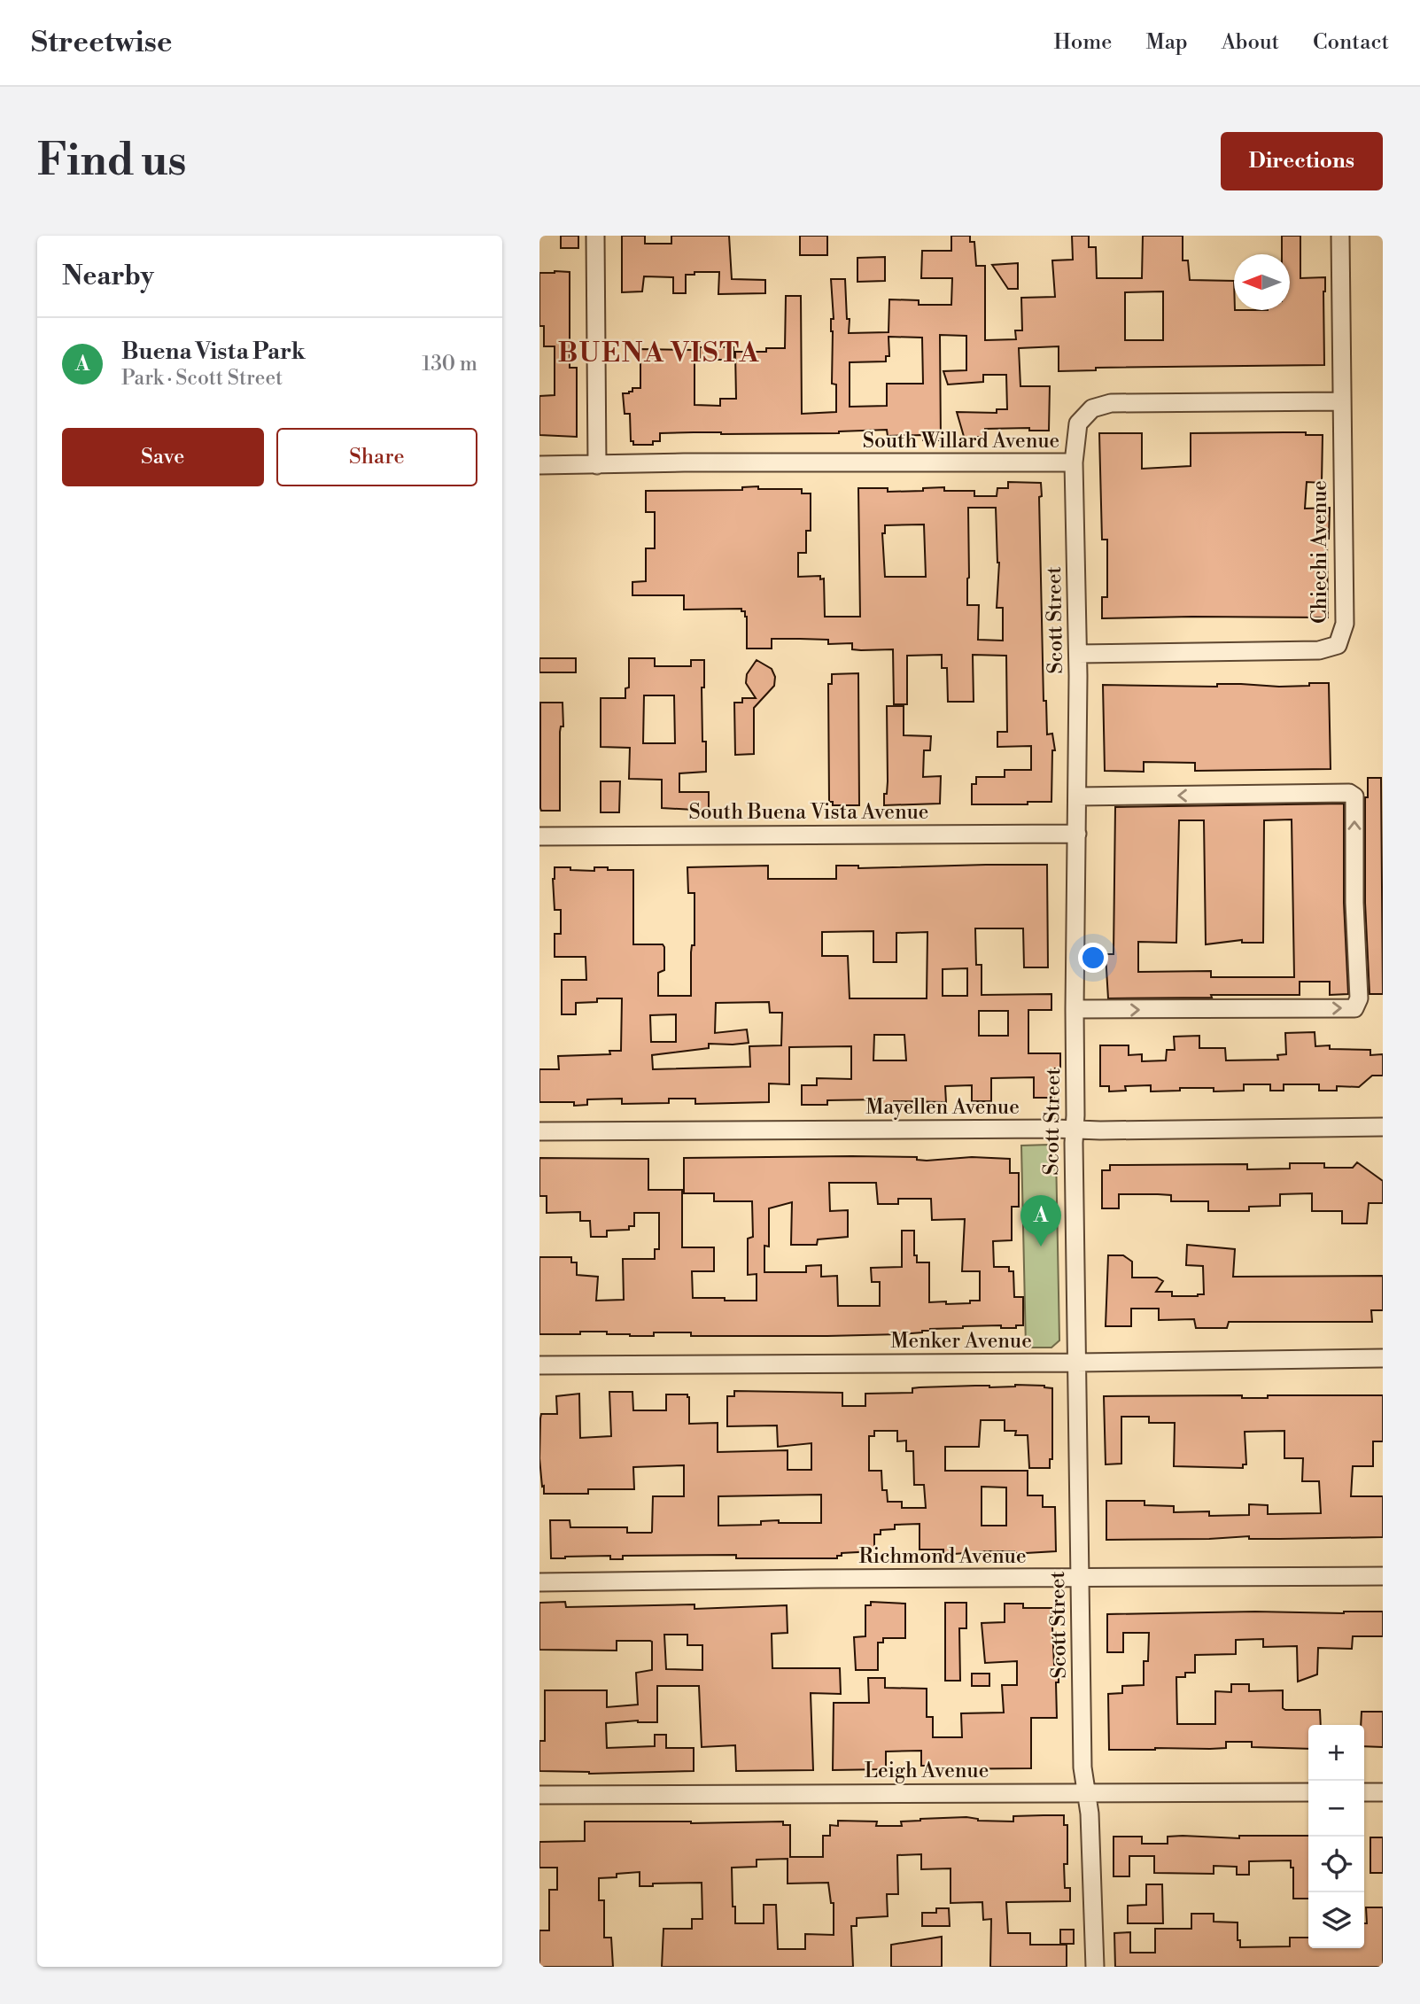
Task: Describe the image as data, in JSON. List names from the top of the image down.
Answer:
{
  "streets": {
    "street": [
      "South Willard Avenue",
      "Chiechi Avenue",
      "Scott Street",
      "South Buena Vista Avenue",
      "Mayellen Avenue",
      "Menker Avenue",
      "Richmond Avenue",
      "Leigh Avenue"
    ]
  },
  "crossings": [
    ["South Willard Avenue", "Chiechi Avenue"],
    ["South Willard Avenue", "Scott Street"],
    ["Chiechi Avenue", "Scott Street"],
    ["Scott Street", "South Buena Vista Avenue"],
    ["Scott Street", "Mayellen Avenue"],
    ["Scott Street", "Menker Avenue"],
    ["Scott Street", "Richmond Avenue"],
    ["Scott Street", "Leigh Avenue"]
  ],
  "districts": ["BUENA VISTA"],
  "north": "left",
  "page": {
    "header": "Streetwise",
    "nav": [
      "Home",
      "Map",
      "About",
      "Contact"
    ],
    "buttons": [
      "Directions",
      ["Save", "Share"]
    ],
    "title": "Find us",
    "heading": "Nearby",
    "list": [
      {
        "mark": "A",
        "name": "Buena Vista Park",
        "note": "Park · Scott Street",
        "value": "130 m"
      }
    ],
    "pins": "A",
    "map_buttons": ["+", "−"]
  }
}
